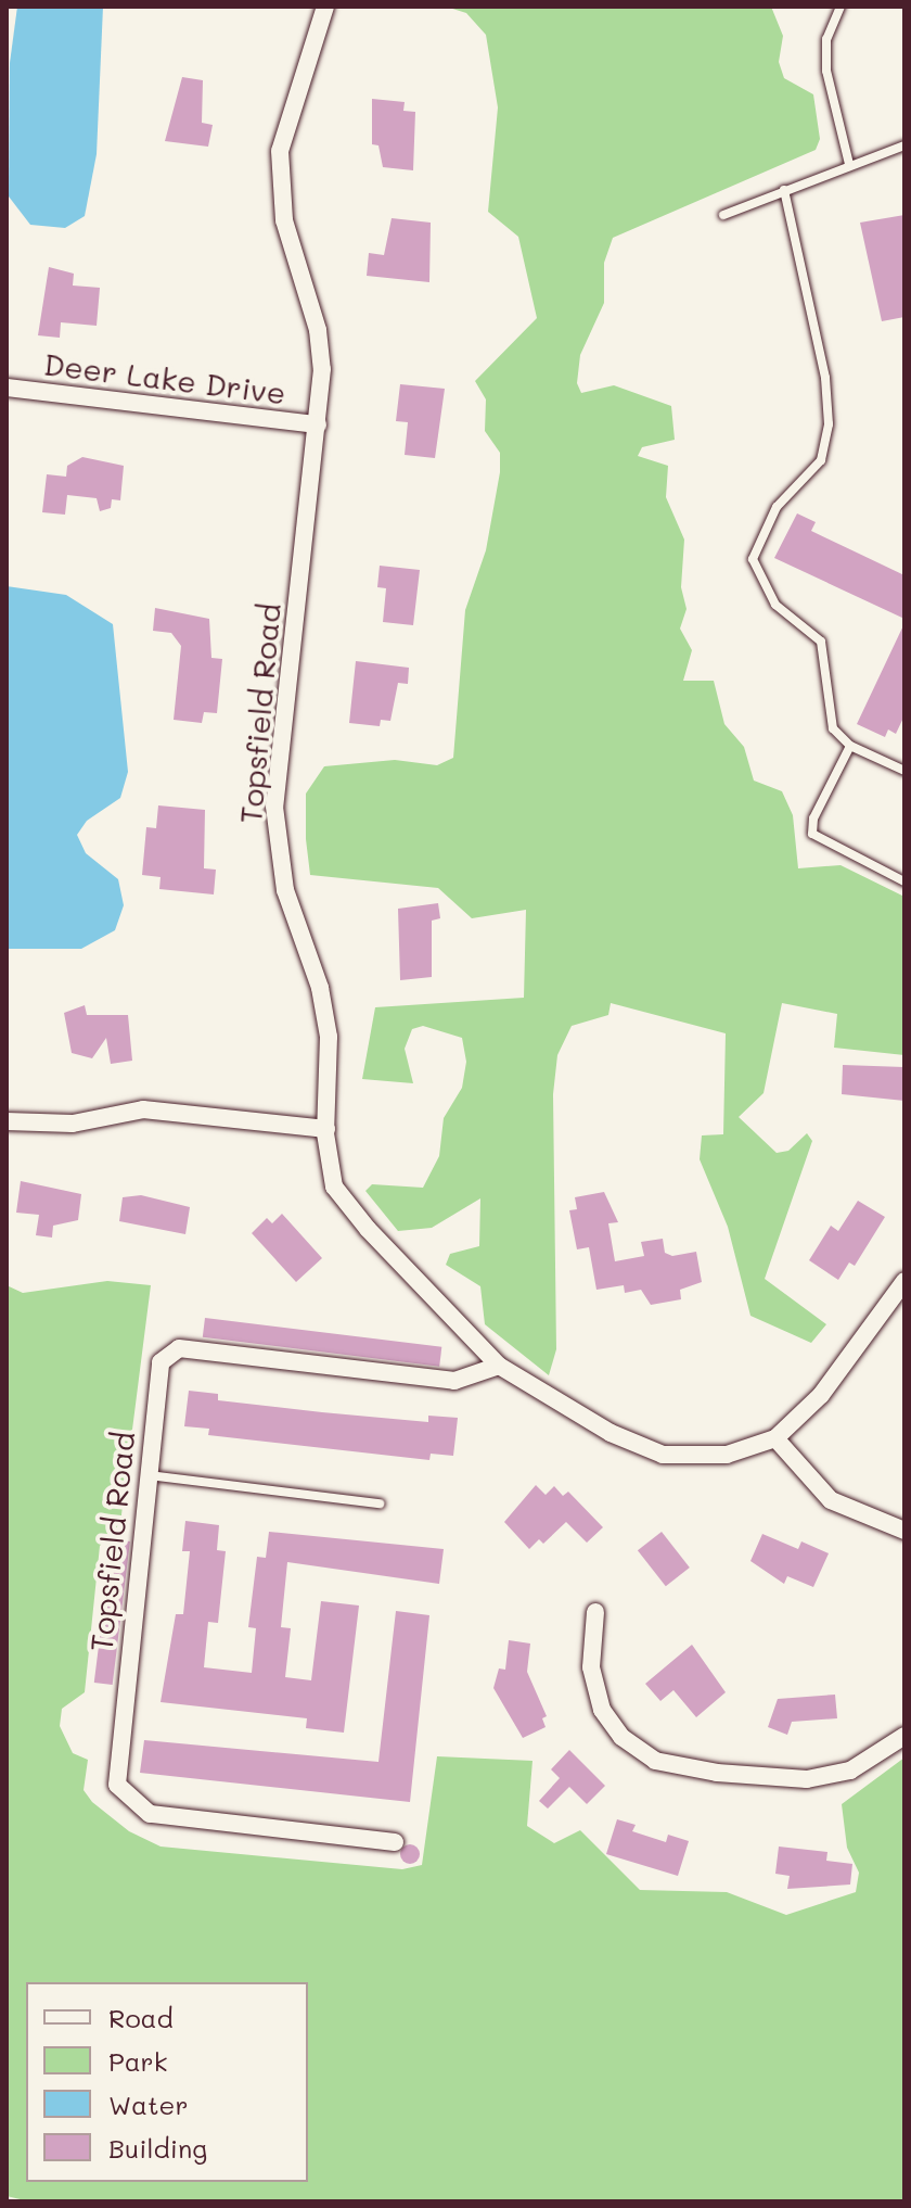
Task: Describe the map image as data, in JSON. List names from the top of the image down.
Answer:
{
  "streets": {
    "street": ["Deer Lake Drive", "Topsfield Road"]
  },
  "crossings": [
    ["Deer Lake Drive", "Topsfield Road"]
  ],
  "legend": [
    "Road",
    "Park",
    "Water",
    "Building"
  ]
}
